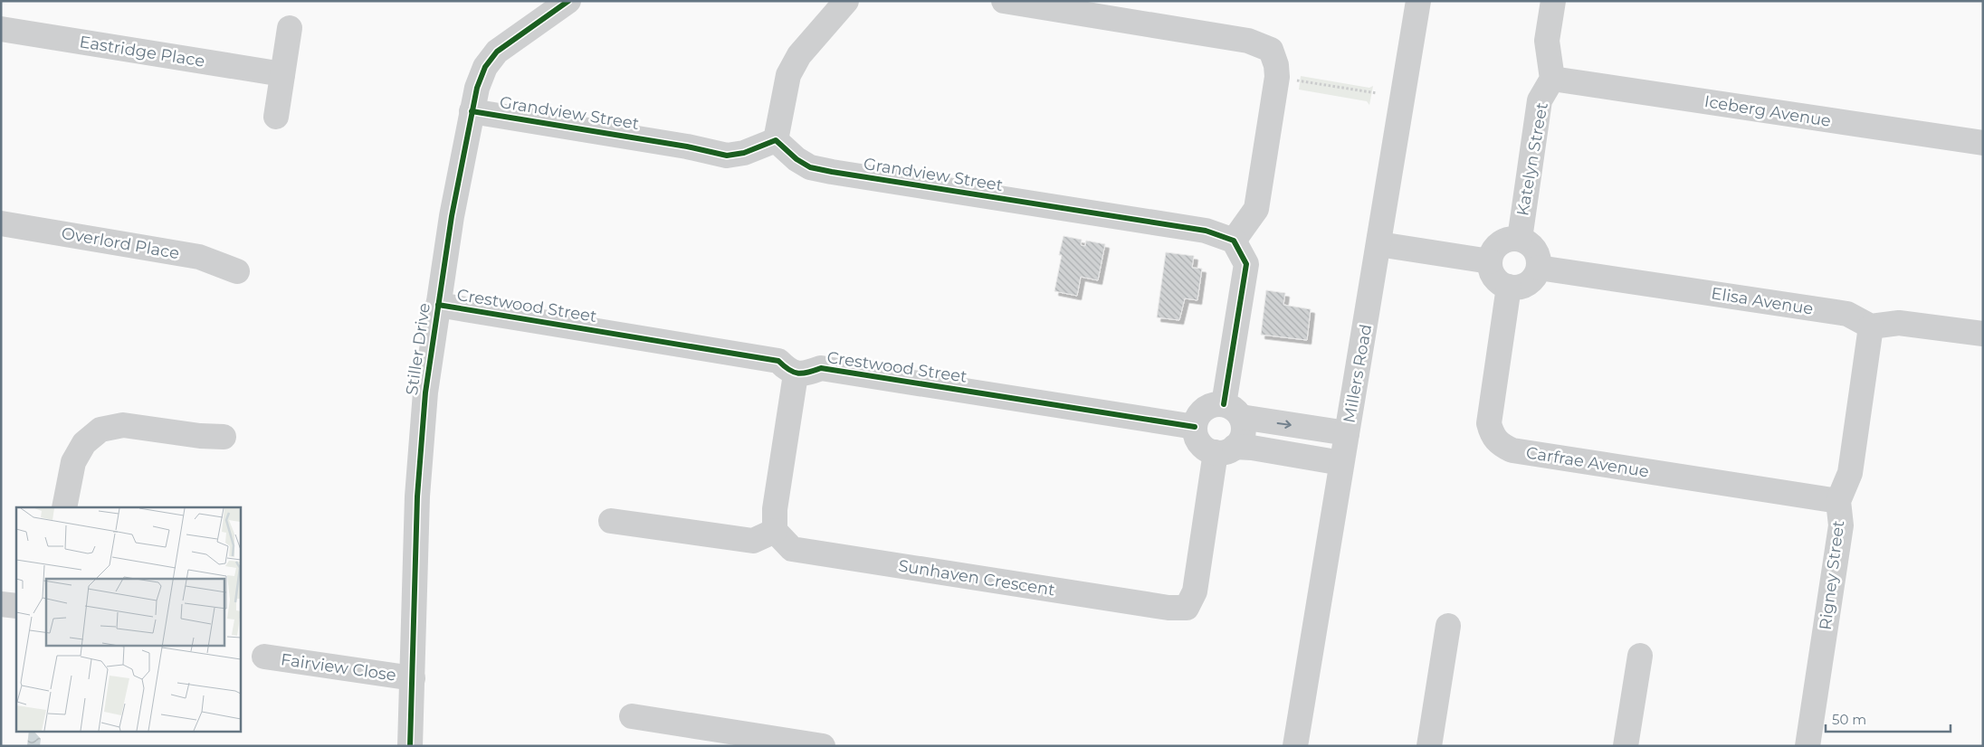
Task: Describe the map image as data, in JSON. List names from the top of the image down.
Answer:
{
  "streets": {
    "street": [
      "Eastridge Place",
      "Iceberg Avenue",
      "Grandview Street",
      "Katelyn Street",
      "Overlord Place",
      "Elisa Avenue",
      "Crestwood Street",
      "Stiller Drive",
      "Millers Road",
      "Carfrae Avenue",
      "Rigney Street",
      "Sunhaven Crescent",
      "Fairview Close"
    ]
  },
  "crossings": [
    ["Iceberg Avenue", "Katelyn Street"],
    ["Grandview Street", "Stiller Drive"],
    ["Katelyn Street", "Elisa Avenue"],
    ["Katelyn Street", "Carfrae Avenue"],
    ["Elisa Avenue", "Carfrae Avenue"],
    ["Elisa Avenue", "Rigney Street"],
    ["Crestwood Street", "Stiller Drive"],
    ["Crestwood Street", "Sunhaven Crescent"],
    ["Stiller Drive", "Fairview Close"],
    ["Carfrae Avenue", "Rigney Street"]
  ],
  "scale_bar": "50 m"
}
